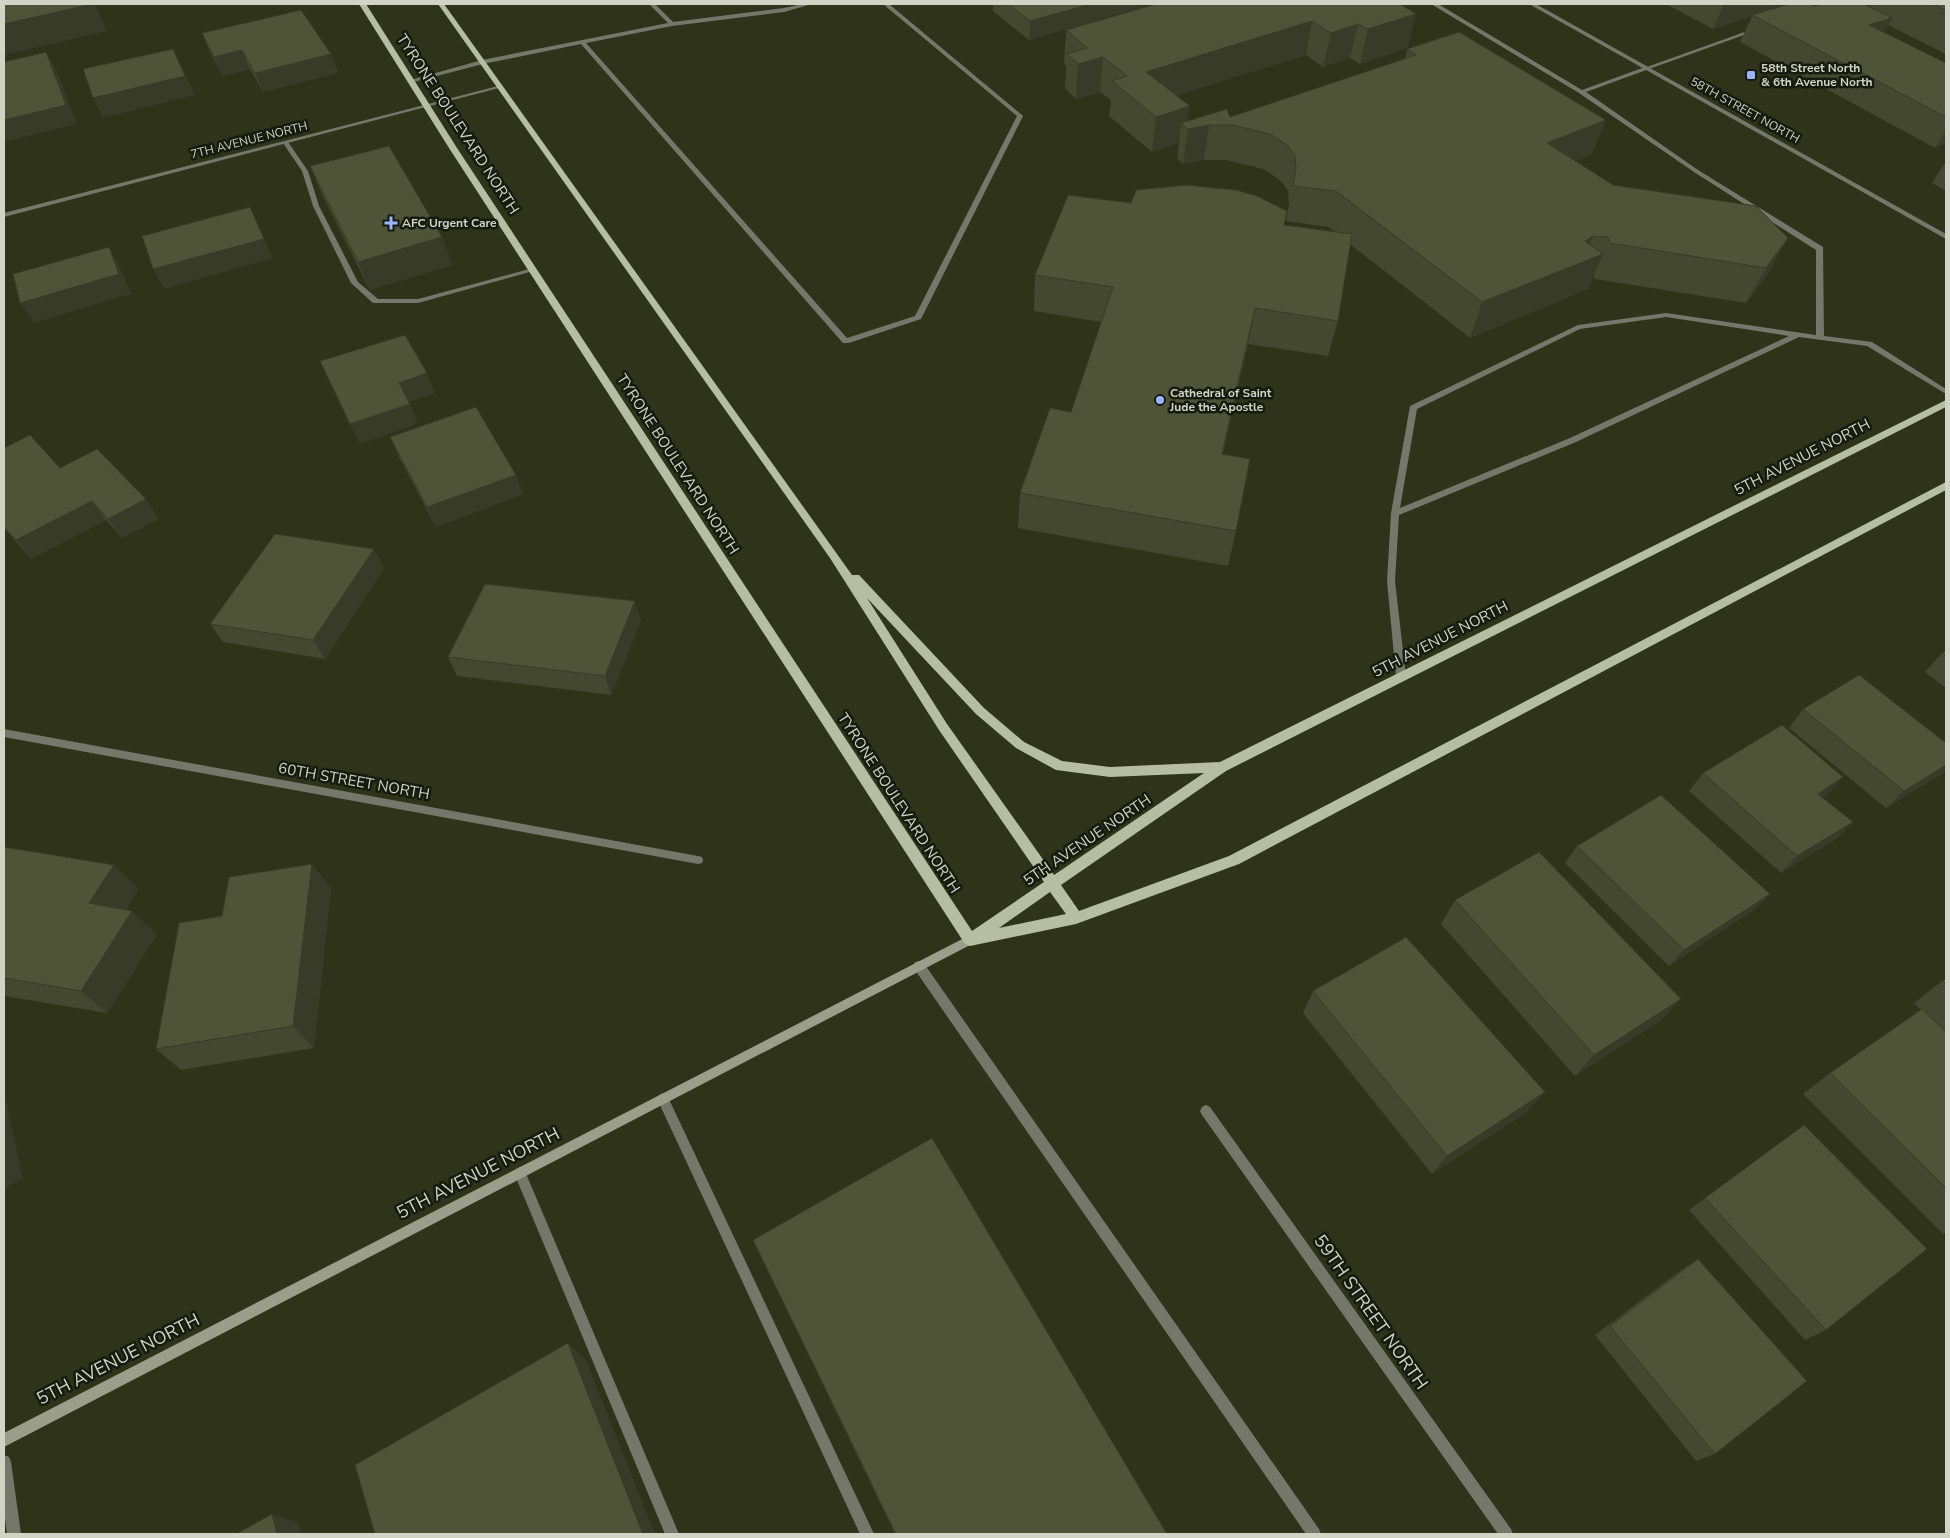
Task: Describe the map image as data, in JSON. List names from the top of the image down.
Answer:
{
  "streets": {
    "main road": ["TYRONE BOULEVARD NORTH", "5TH AVENUE NORTH"],
    "street": [
      "58TH STREET NORTH",
      "7TH AVENUE NORTH",
      "60TH STREET NORTH",
      "59TH STREET NORTH"
    ]
  },
  "crossings": [
    ["TYRONE BOULEVARD NORTH", "7TH AVENUE NORTH"],
    ["TYRONE BOULEVARD NORTH", "5TH AVENUE NORTH"]
  ],
  "places": {
    "transit": ["58th Street North & 6th Avenue North"],
    "health": ["AFC Urgent Care"],
    "other": ["Cathedral of Saint Jude the Apostle"]
  }
}
